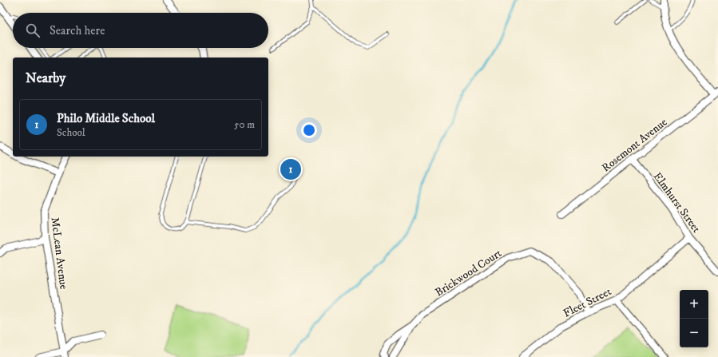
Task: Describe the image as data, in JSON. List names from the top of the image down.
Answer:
{
  "streets": {
    "street": [
      "Rosemont Avenue",
      "Elmhurst Street",
      "McLean Avenue",
      "Brickwood Court",
      "Fleet Street"
    ]
  },
  "crossings": [
    ["Rosemont Avenue", "Elmhurst Street"],
    ["Elmhurst Street", "Fleet Street"],
    ["Brickwood Court", "Fleet Street"]
  ],
  "page": {
    "search": "Search here",
    "heading": "Nearby",
    "list": [
      {
        "mark": "1",
        "name": "Philo Middle School",
        "note": "School",
        "value": "50 m"
      }
    ],
    "pins": "1",
    "map_buttons": ["+", "−"]
  }
}
